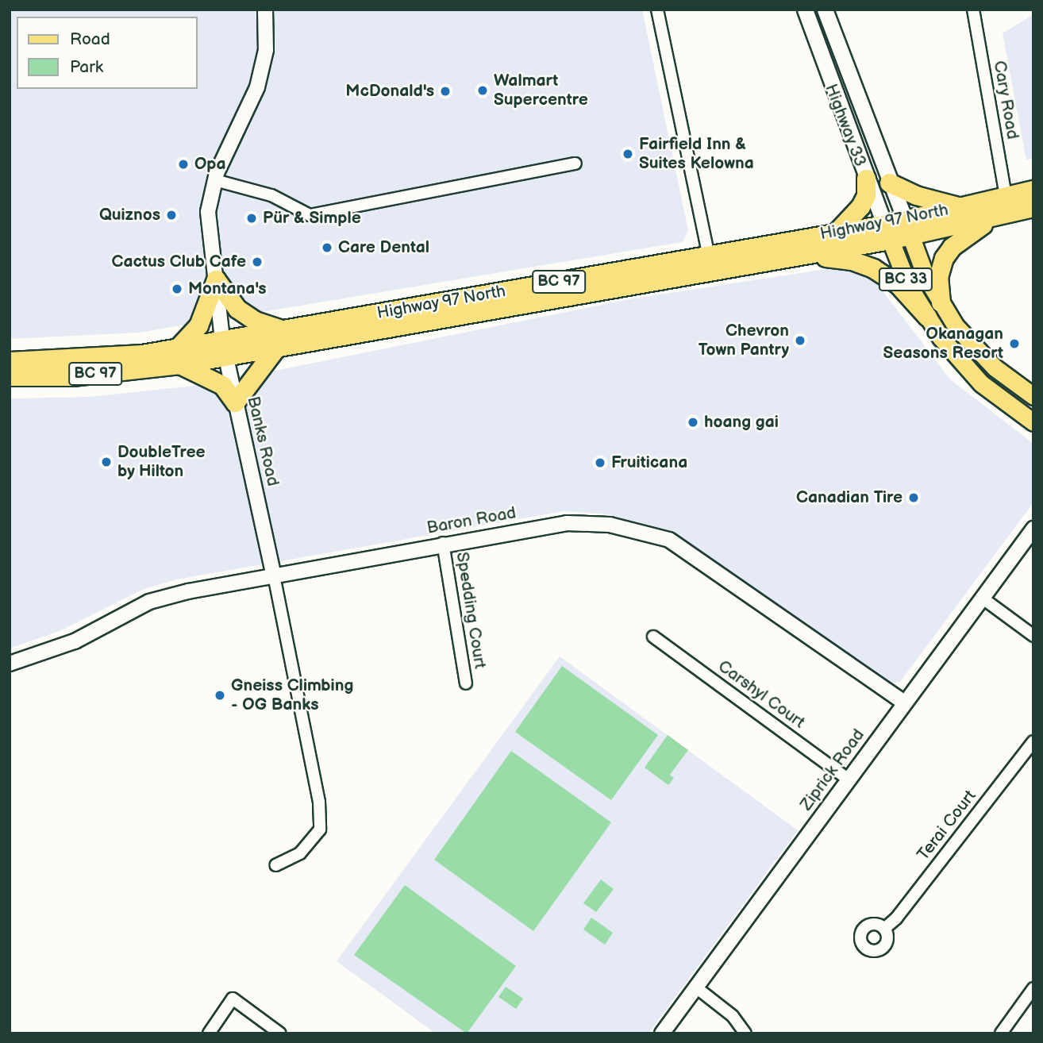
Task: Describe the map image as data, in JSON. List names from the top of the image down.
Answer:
{
  "streets": {
    "highway": ["Highway 97 North", "BC 97"],
    "main road": ["Highway 33", "BC 33"],
    "street": [
      "Cary Road",
      "Banks Road",
      "Baron Road",
      "Spedding Court",
      "Carshyl Court",
      "Ziprick Road",
      "Terai Court"
    ]
  },
  "crossings": [
    ["Cary Road", "Highway 97 North"],
    ["Highway 33", "Highway 97 North"],
    ["Highway 33", "BC 33"],
    ["Highway 97 North", "BC 33"],
    ["Highway 97 North", "Banks Road"],
    ["Banks Road", "Baron Road"],
    ["Baron Road", "Spedding Court"],
    ["Baron Road", "Ziprick Road"],
    ["Carshyl Court", "Ziprick Road"]
  ],
  "places": [
    "Walmart Supercentre",
    "McDonald's",
    "Fairfield Inn & Suites Kelowna",
    "Opa",
    "Quiznos",
    "Pür & Simple",
    "Care Dental",
    "Cactus Club Cafe",
    "Montana's",
    "Chevron Town Pantry",
    "Okanagan Seasons Resort",
    "hoang gai",
    "DoubleTree by Hilton",
    "Fruiticana",
    "Canadian Tire",
    "Gneiss Climbing - OG Banks"
  ],
  "legend": ["Road", "Park"]
}
